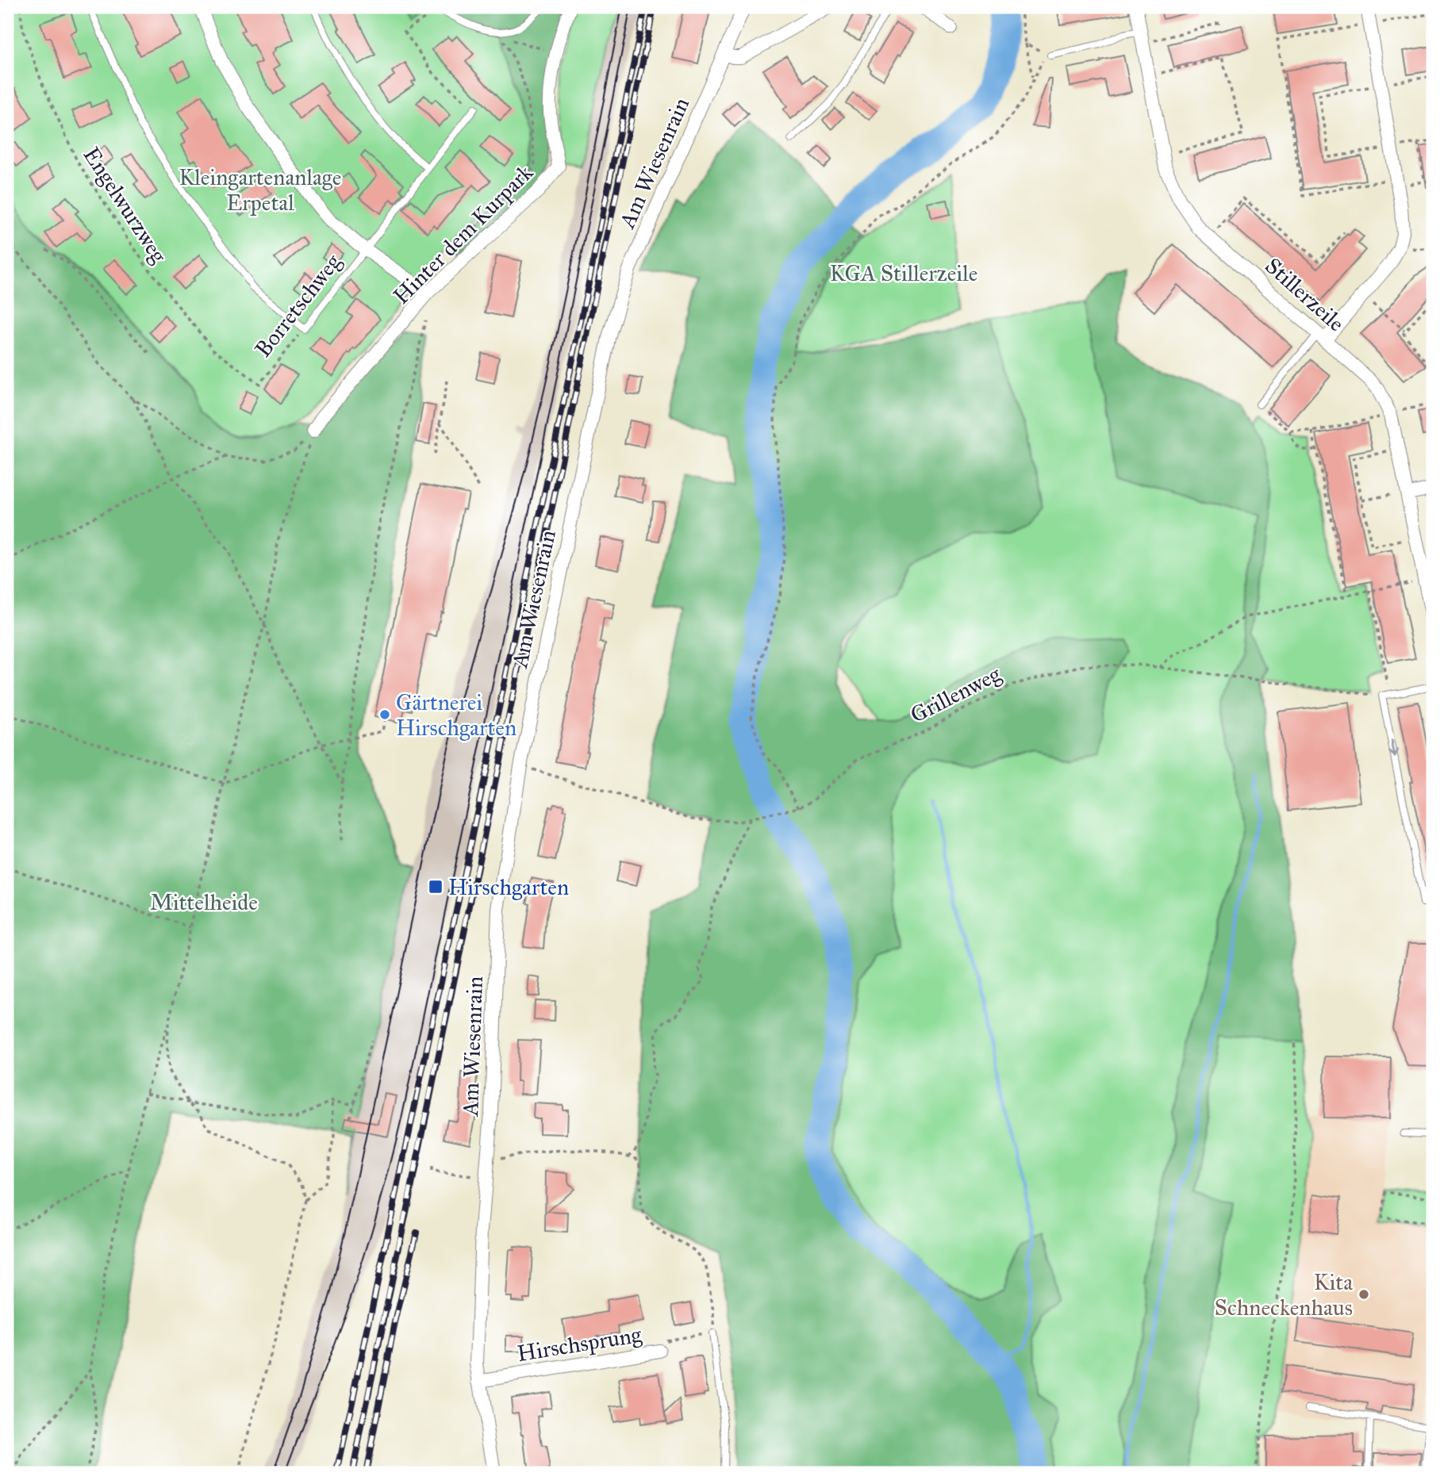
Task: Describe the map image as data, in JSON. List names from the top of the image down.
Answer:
{
  "streets": {
    "street": [
      "Am Wiesenrain",
      "Hinter dem Kurpark",
      "Stillerzeile",
      "Hirschsprung"
    ],
    "lane": ["Borretschweg"],
    "path": ["Engelwurzweg", "Grillenweg"]
  },
  "crossings": [
    ["Am Wiesenrain", "Grillenweg"],
    ["Am Wiesenrain", "Hirschsprung"],
    ["Engelwurzweg", "Borretschweg"]
  ],
  "parks": ["Kleingartenanlage Erpetal", "KGA Stillerzeile", "Mittelheide"],
  "places": {
    "other": ["Gärtnerei Hirschgarten", "Kita Schneckenhaus"],
    "transit": ["Hirschgarten"]
  }
}
